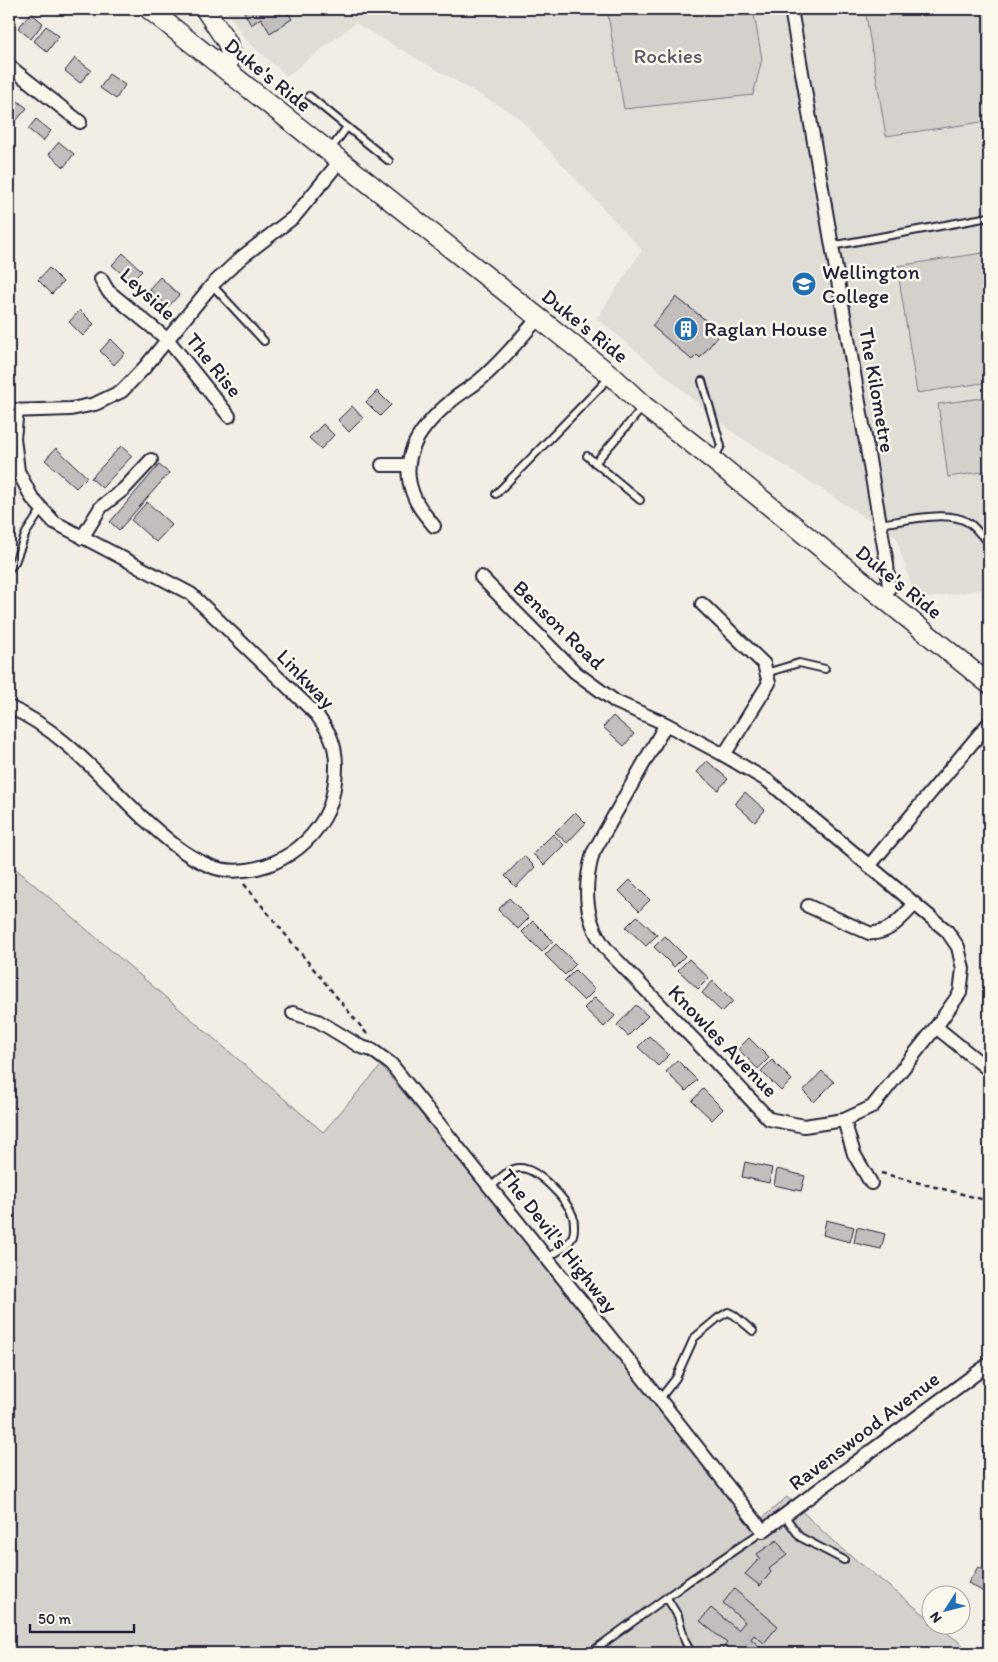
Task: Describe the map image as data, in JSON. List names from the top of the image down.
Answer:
{
  "streets": {
    "main road": ["Duke's Ride"],
    "street": [
      "Leyside",
      "The Rise",
      "The Kilometre",
      "Benson Road",
      "Linkway",
      "Knowles Avenue",
      "The Devil's Highway",
      "Ravenswood Avenue"
    ]
  },
  "crossings": [
    ["Duke's Ride", "The Kilometre"],
    ["Leyside", "The Rise"],
    ["Benson Road", "Knowles Avenue"],
    ["The Devil's Highway", "Ravenswood Avenue"]
  ],
  "parks": ["Rockies"],
  "places": {
    "school or university": ["Wellington College"],
    "building": ["Raglan House"]
  },
  "scale_bar": "50 m",
  "north": "bottom left"
}
